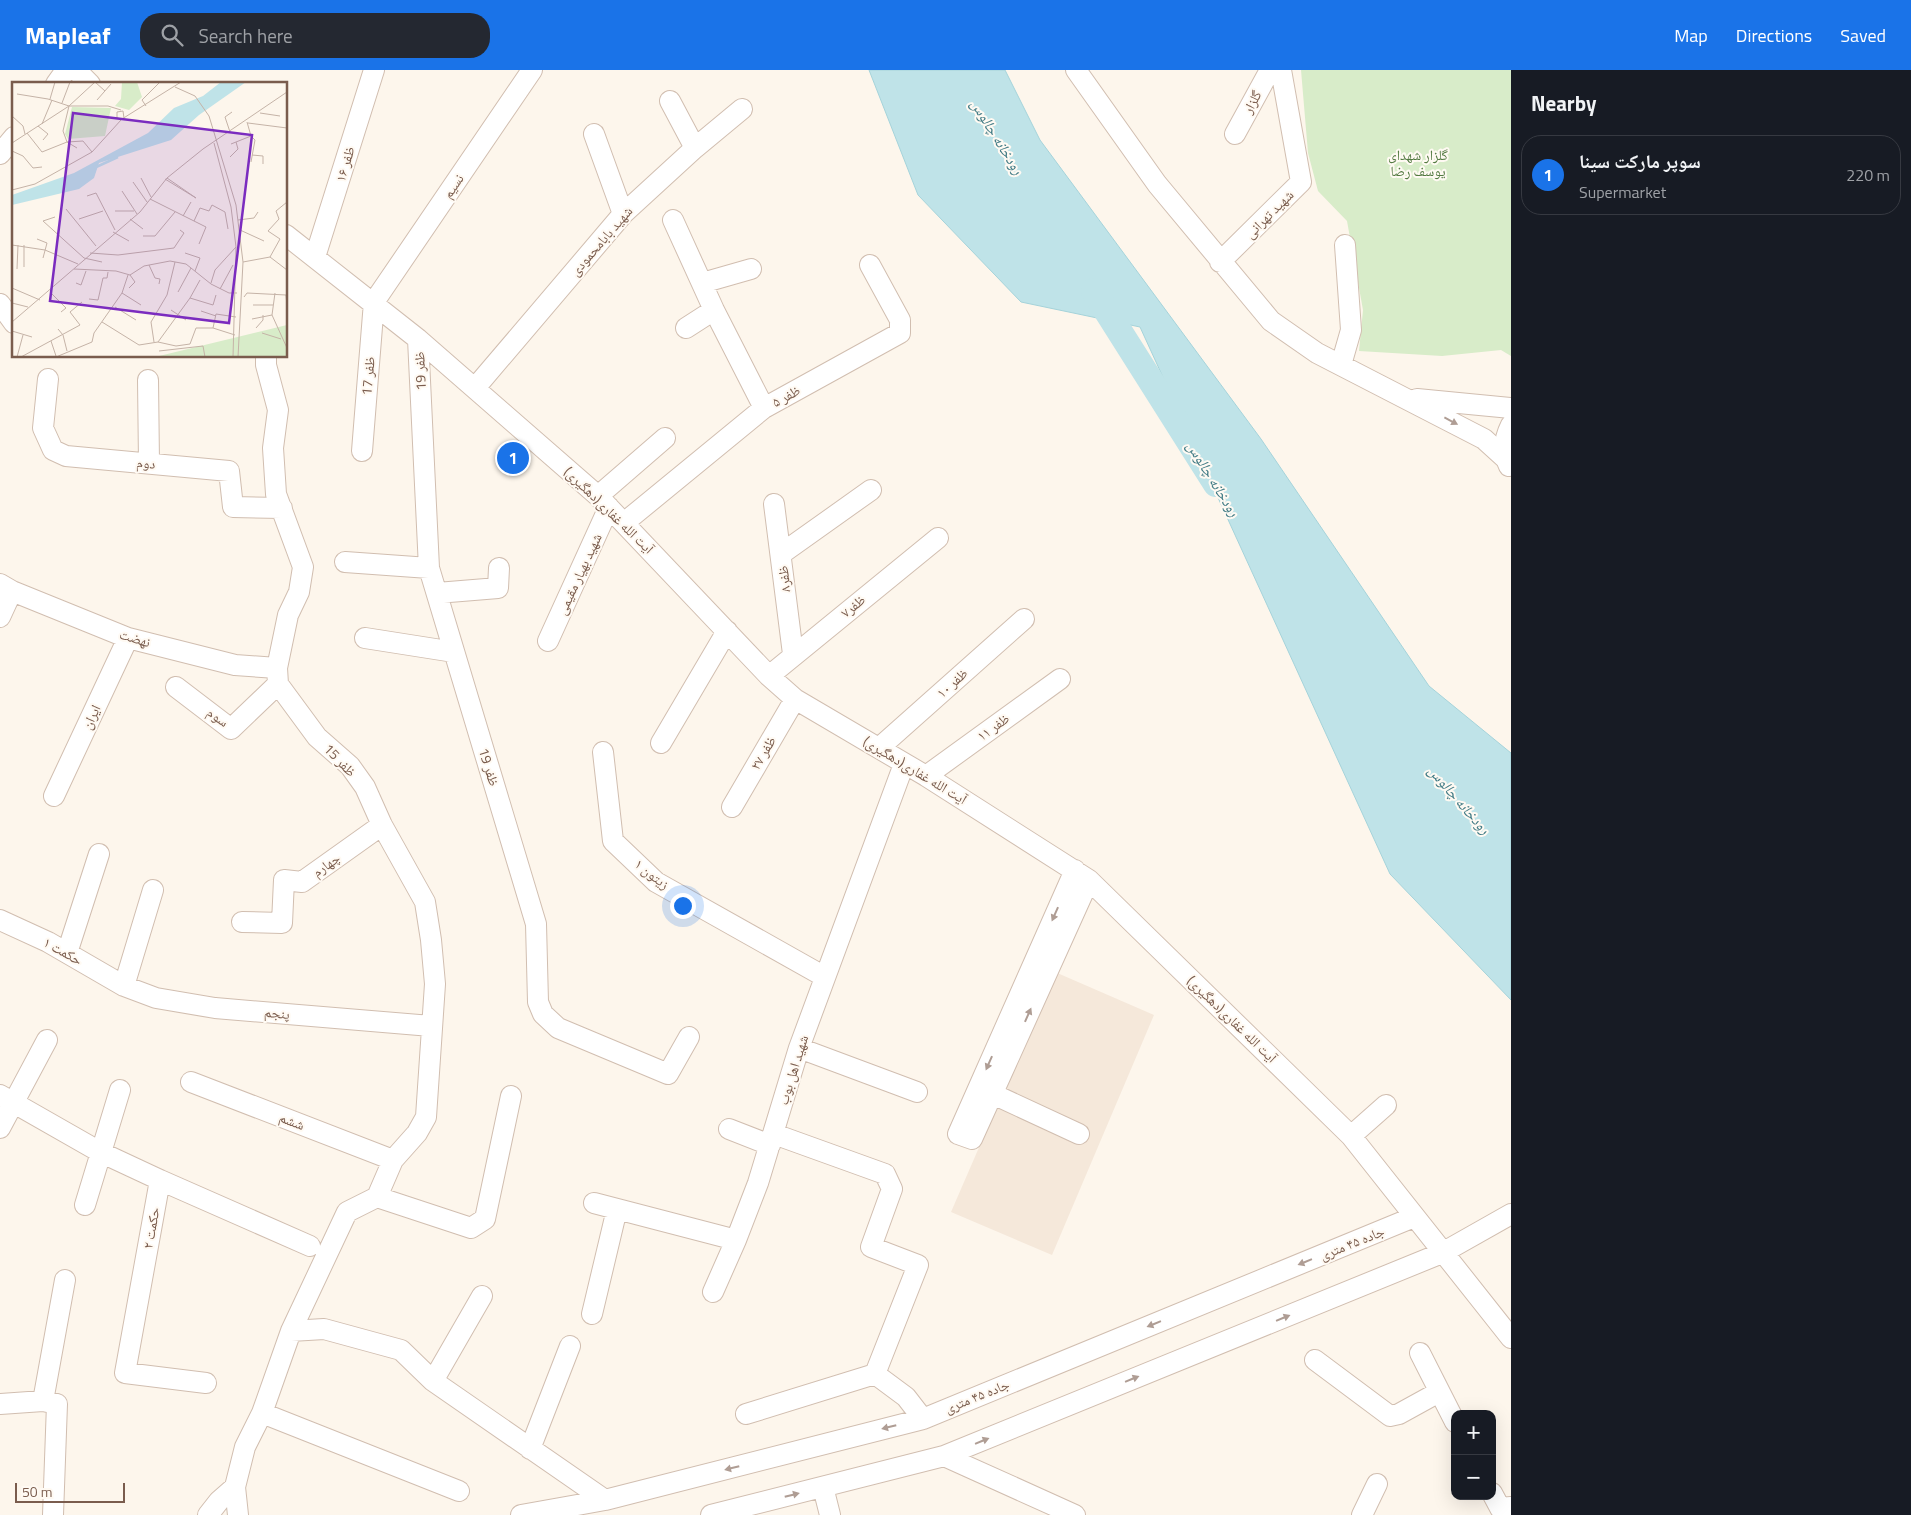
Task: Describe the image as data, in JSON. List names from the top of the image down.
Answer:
{
  "streets": {
    "street": [
      "گلزار",
      "ظفر ۱۶",
      "نسیم",
      "شهید تهرانی",
      "شهید بابامحمودی",
      "ظفر 19",
      "ظفر 17",
      "ظفر ۵",
      "دوم",
      "آیت الله غفاری(دهگیری)",
      "شهید بهیار مقیمی",
      "ظفر۸",
      "ظفر۷",
      "نهضت",
      "ظفر ۱۰",
      "ایران",
      "سوم",
      "ظفر ۱۱",
      "ظفر ۲۷",
      "ظفر 15",
      "چهارم",
      "زیتون ۱",
      "حکمت ۱",
      "پنجم",
      "شهید اهل بوب",
      "ششم",
      "حکمت ۲",
      "جاده ۴۵ متری"
    ]
  },
  "crossings": [
    ["ظفر ۱۶", "آیت الله غفاری(دهگیری)"],
    ["نسیم", "ظفر 17"],
    ["نسیم", "آیت الله غفاری(دهگیری)"],
    ["شهید بابامحمودی", "آیت الله غفاری(دهگیری)"],
    ["ظفر 19", "آیت الله غفاری(دهگیری)"],
    ["ظفر 17", "آیت الله غفاری(دهگیری)"],
    ["ظفر ۵", "آیت الله غفاری(دهگیری)"],
    ["آیت الله غفاری(دهگیری)", "شهید بهیار مقیمی"],
    ["آیت الله غفاری(دهگیری)", "ظفر۷"],
    ["آیت الله غفاری(دهگیری)", "ظفر ۱۰"],
    ["آیت الله غفاری(دهگیری)", "ظفر ۱۱"],
    ["آیت الله غفاری(دهگیری)", "ظفر ۲۷"],
    ["آیت الله غفاری(دهگیری)", "شهید اهل بوب"],
    ["آیت الله غفاری(دهگیری)", "جاده ۴۵ متری"],
    ["ظفر۸", "ظفر۷"],
    ["نهضت", "ایران"],
    ["نهضت", "سوم"],
    ["نهضت", "ظفر 15"],
    ["سوم", "ظفر 15"],
    ["ظفر 15", "چهارم"],
    ["ظفر 15", "پنجم"],
    ["ظفر 15", "ششم"],
    ["زیتون ۱", "شهید اهل بوب"],
    ["حکمت ۱", "پنجم"]
  ],
  "water": ["رودخانه چالوس"],
  "parks": ["گلزار شهدای یوسف رضا"],
  "scale_bar": "50 m",
  "page": {
    "header": "Mapleaf",
    "search": "Search here",
    "nav": ["Map", "Directions", "Saved"],
    "heading": "Nearby",
    "list": [
      {
        "mark": "1",
        "name": "سوپر مارکت سینا",
        "note": "Supermarket",
        "value": "220 m"
      }
    ],
    "pins": "1",
    "map_buttons": ["+", "−"],
    "scale": "50 m"
  }
}
